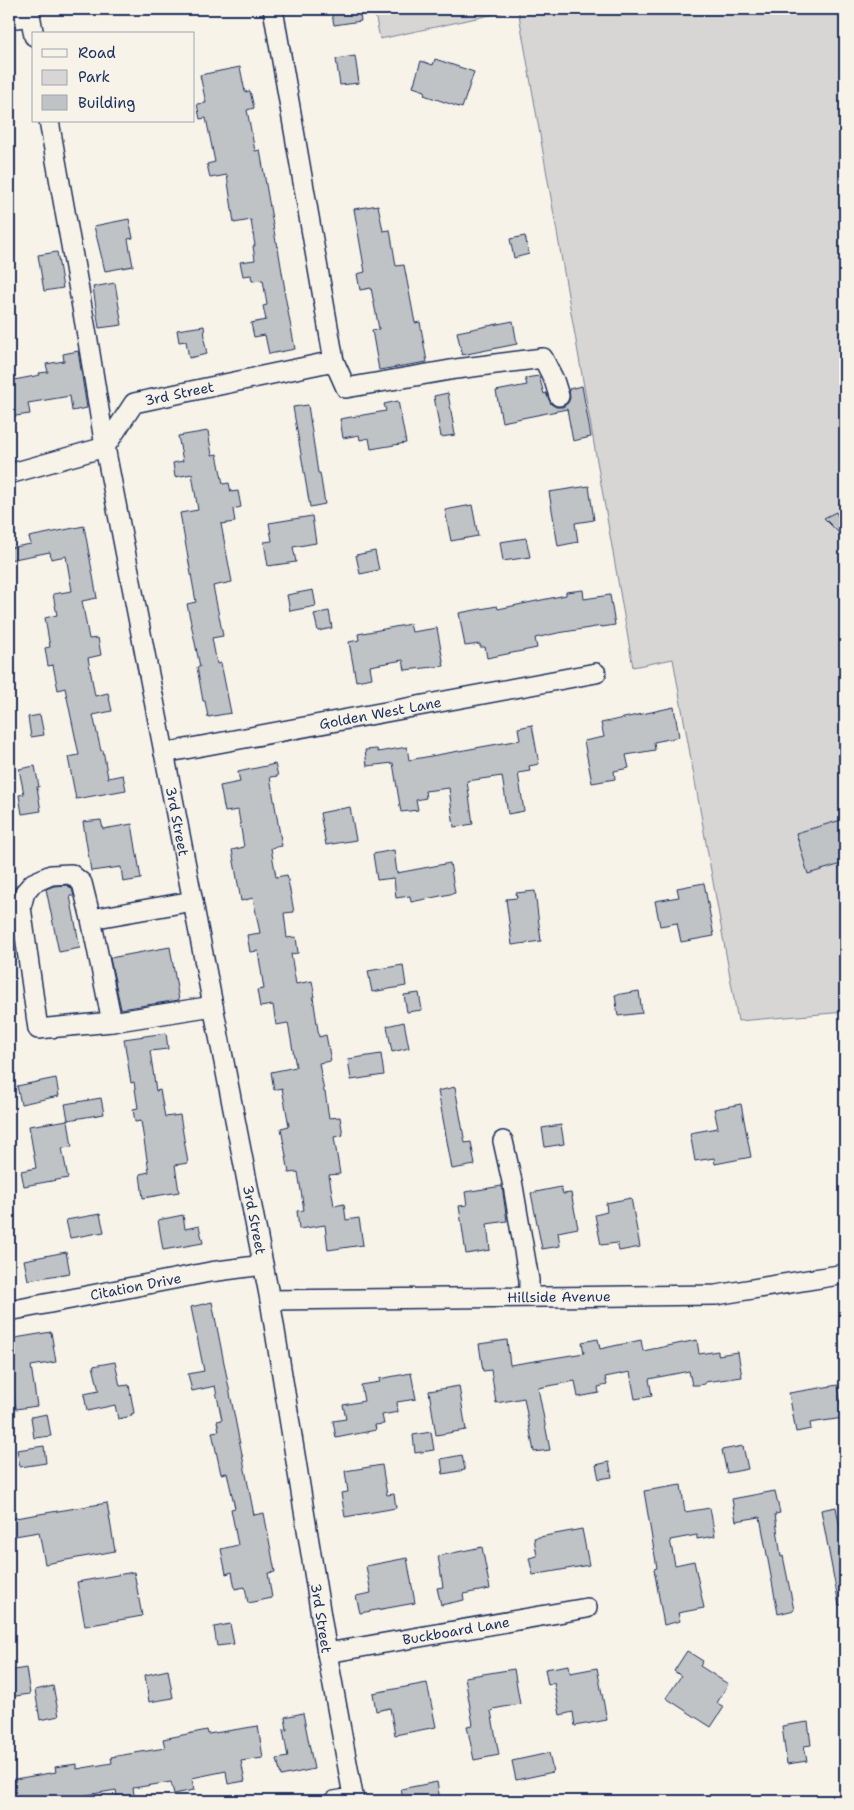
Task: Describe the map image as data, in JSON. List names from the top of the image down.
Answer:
{
  "streets": {
    "street": [
      "3rd Street",
      "Golden West Lane",
      "Citation Drive",
      "Hillside Avenue",
      "Buckboard Lane"
    ]
  },
  "crossings": [
    ["3rd Street", "Golden West Lane"],
    ["3rd Street", "Citation Drive"],
    ["3rd Street", "Hillside Avenue"],
    ["3rd Street", "Buckboard Lane"]
  ],
  "legend": ["Road", "Park", "Building"]
}
